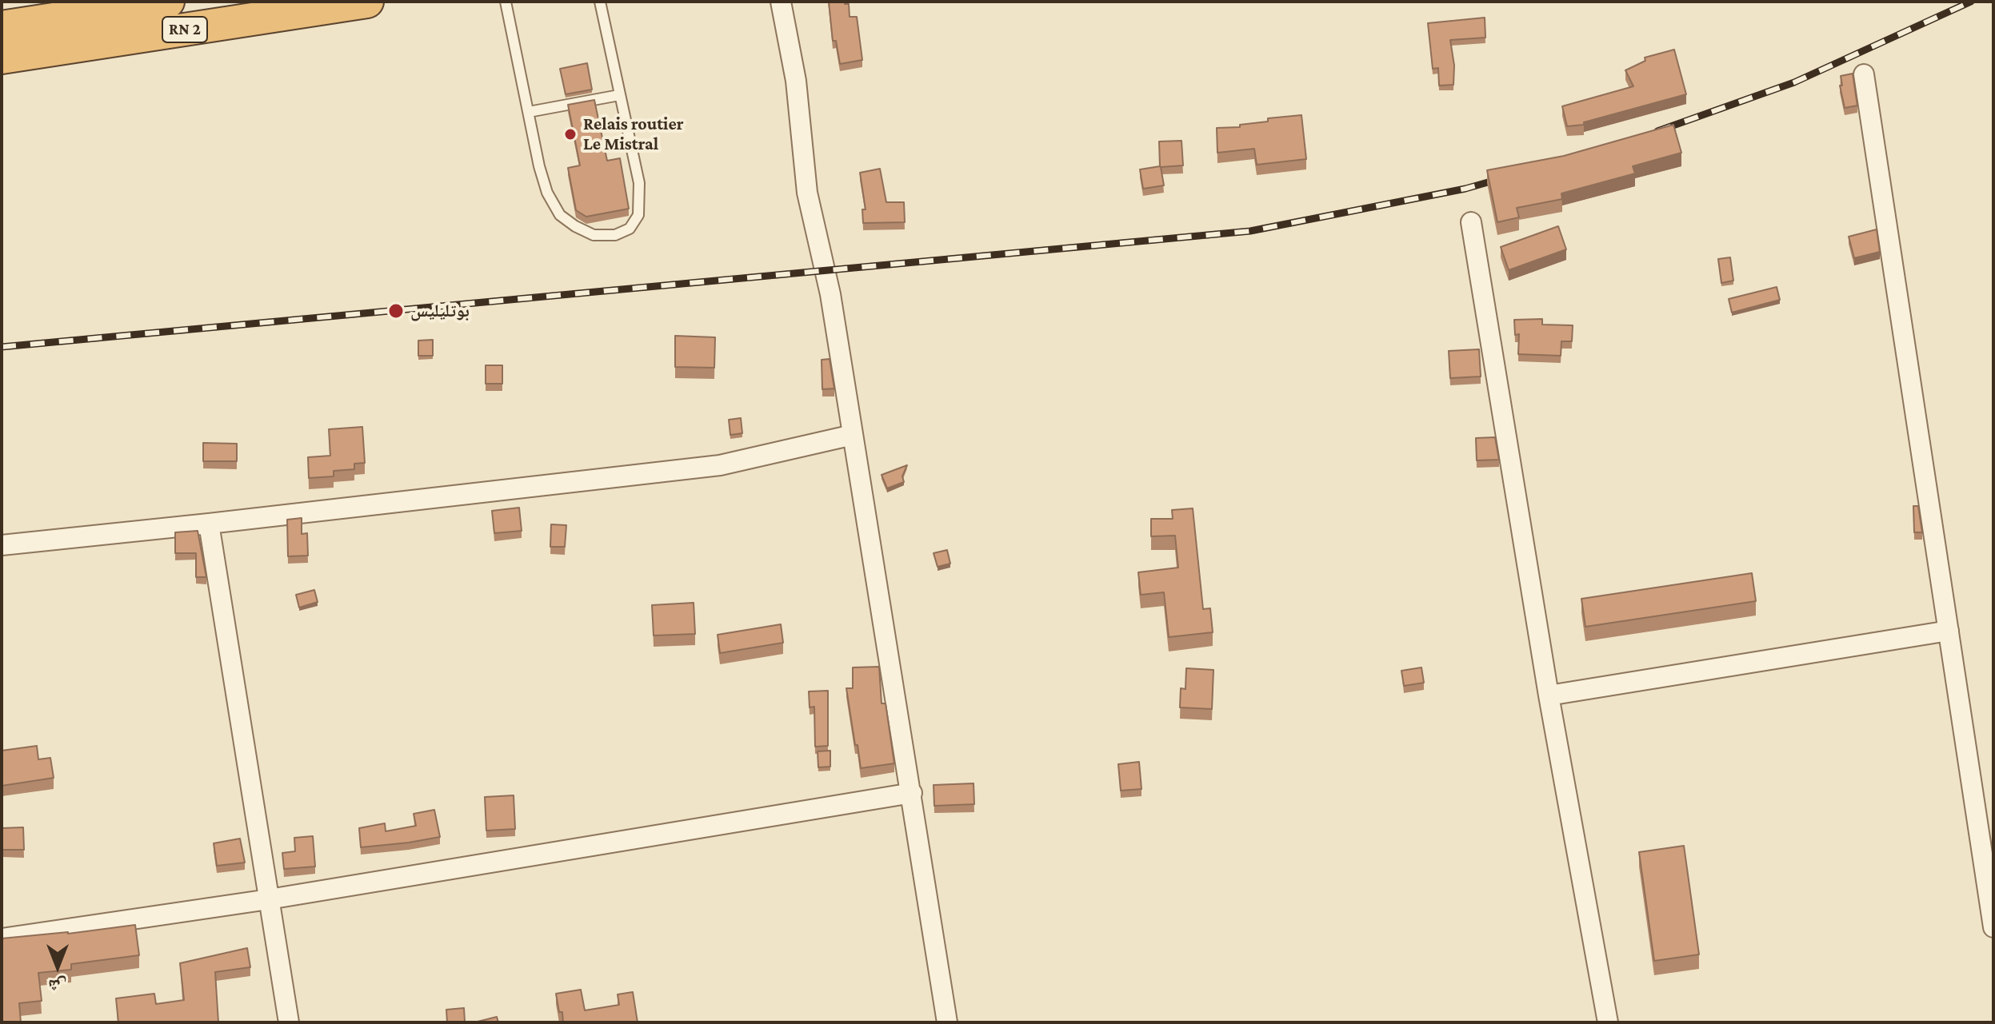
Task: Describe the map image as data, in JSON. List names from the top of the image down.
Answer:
{
  "streets": {
    "highway": ["RN 2"]
  },
  "places": ["Relais routier Le Mistral", "بوتليليس"],
  "north": "bottom"
}
